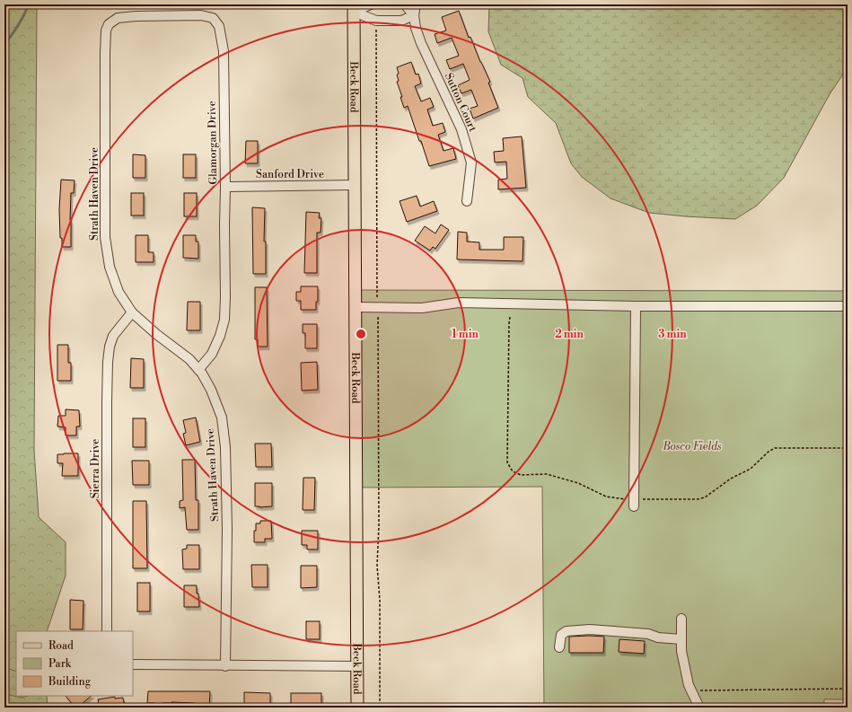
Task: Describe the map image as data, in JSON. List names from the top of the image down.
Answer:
{
  "streets": {
    "main road": ["Beck Road"],
    "street": [
      "Sutton Court",
      "Glamorgan Drive",
      "Sanford Drive",
      "Strath Haven Drive",
      "Sierra Drive"
    ]
  },
  "crossings": [
    ["Beck Road", "Sanford Drive"],
    ["Glamorgan Drive", "Sanford Drive"],
    ["Glamorgan Drive", "Strath Haven Drive"],
    ["Strath Haven Drive", "Sierra Drive"]
  ],
  "parks": ["Bosco Fields"],
  "legend": ["Road", "Park", "Building"],
  "rings": ["1 min", "2 min", "3 min"]
}
